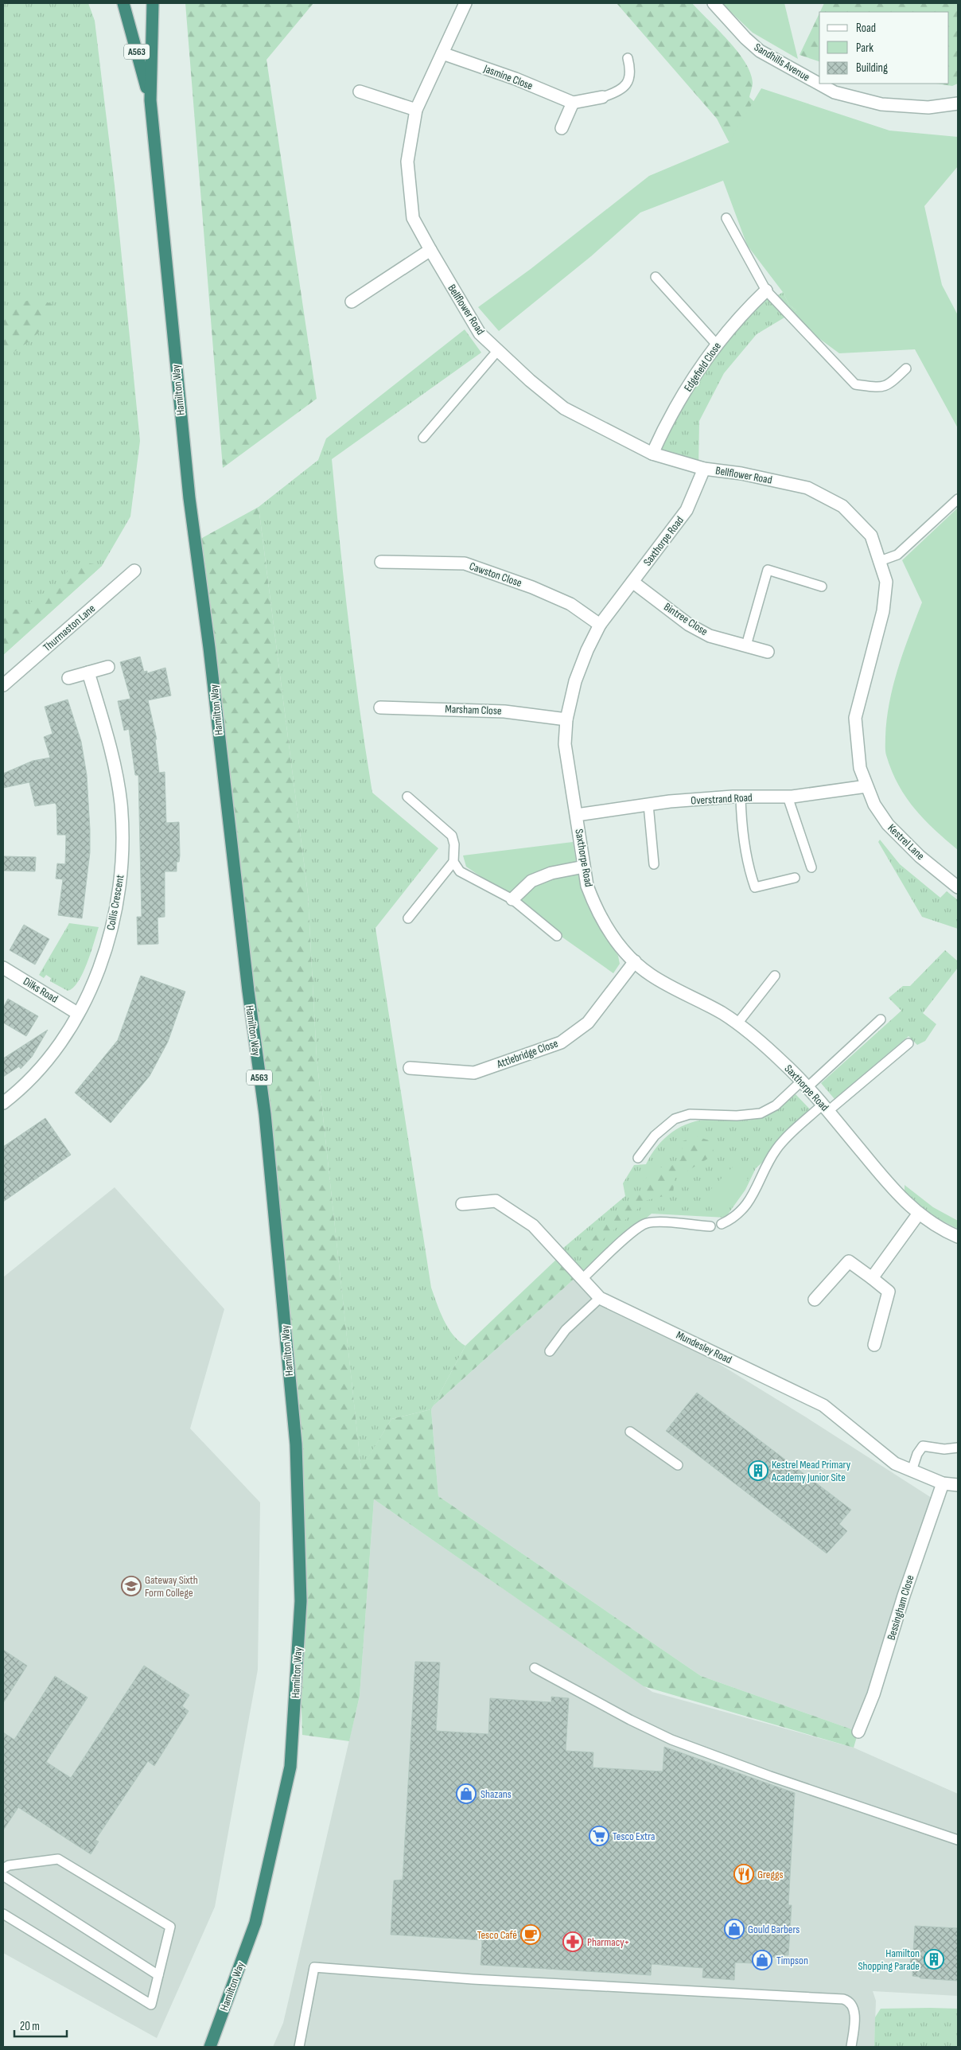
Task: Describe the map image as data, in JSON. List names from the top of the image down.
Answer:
{
  "streets": {
    "highway": ["A563", "Hamilton Way"],
    "street": [
      "Sandhills Avenue",
      "Jasmine Close",
      "Bellflower Road",
      "Edgefield Close",
      "Saxthorpe Road",
      "Cawston Close",
      "Bintree Close",
      "Thurmaston Lane",
      "Marsham Close",
      "Overstrand Road",
      "Kestrel Lane",
      "Collis Crescent",
      "Dilks Road",
      "Attlebridge Close",
      "Mundesley Road",
      "Bessingham Close"
    ]
  },
  "crossings": [
    ["Jasmine Close", "Bellflower Road"],
    ["Bellflower Road", "Edgefield Close"],
    ["Bellflower Road", "Saxthorpe Road"],
    ["Bellflower Road", "Overstrand Road"],
    ["Bellflower Road", "Kestrel Lane"],
    ["Saxthorpe Road", "Cawston Close"],
    ["Saxthorpe Road", "Bintree Close"],
    ["Saxthorpe Road", "Marsham Close"],
    ["Saxthorpe Road", "Overstrand Road"],
    ["Saxthorpe Road", "Attlebridge Close"],
    ["Overstrand Road", "Kestrel Lane"],
    ["Collis Crescent", "Dilks Road"],
    ["Mundesley Road", "Bessingham Close"]
  ],
  "places": {
    "building": ["Kestrel Mead Primary Academy Junior Site", "Hamilton Shopping Parade"],
    "school or university": ["Gateway Sixth Form College"],
    "shop": ["Shazans", "Gould Barbers", "Timpson"],
    "supermarket": ["Tesco Extra"],
    "restaurant": ["Greggs"],
    "cafe": ["Tesco Café"],
    "pharmacy": ["Pharmacy+"]
  },
  "legend": ["Road", "Park", "Building"],
  "scale_bar": "20 m"
}
